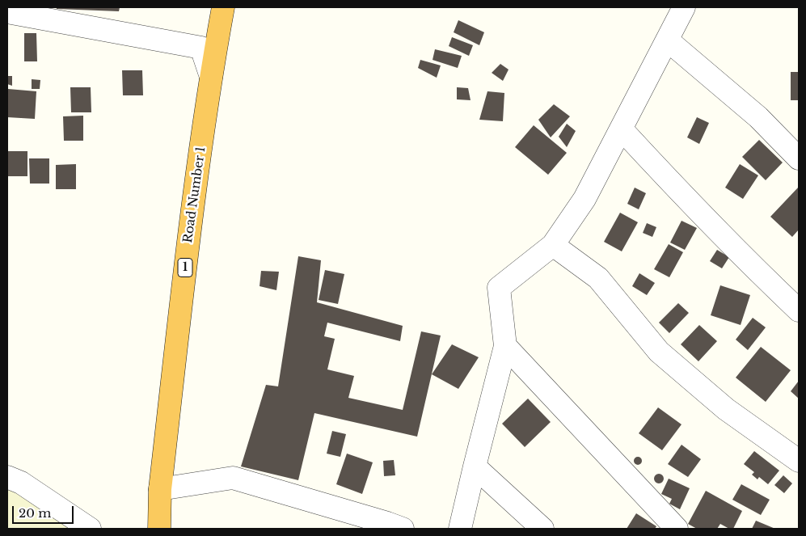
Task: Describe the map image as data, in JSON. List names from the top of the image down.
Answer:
{
  "streets": {
    "highway": ["Road Number 1", "1"]
  },
  "scale_bar": "20 m"
}
